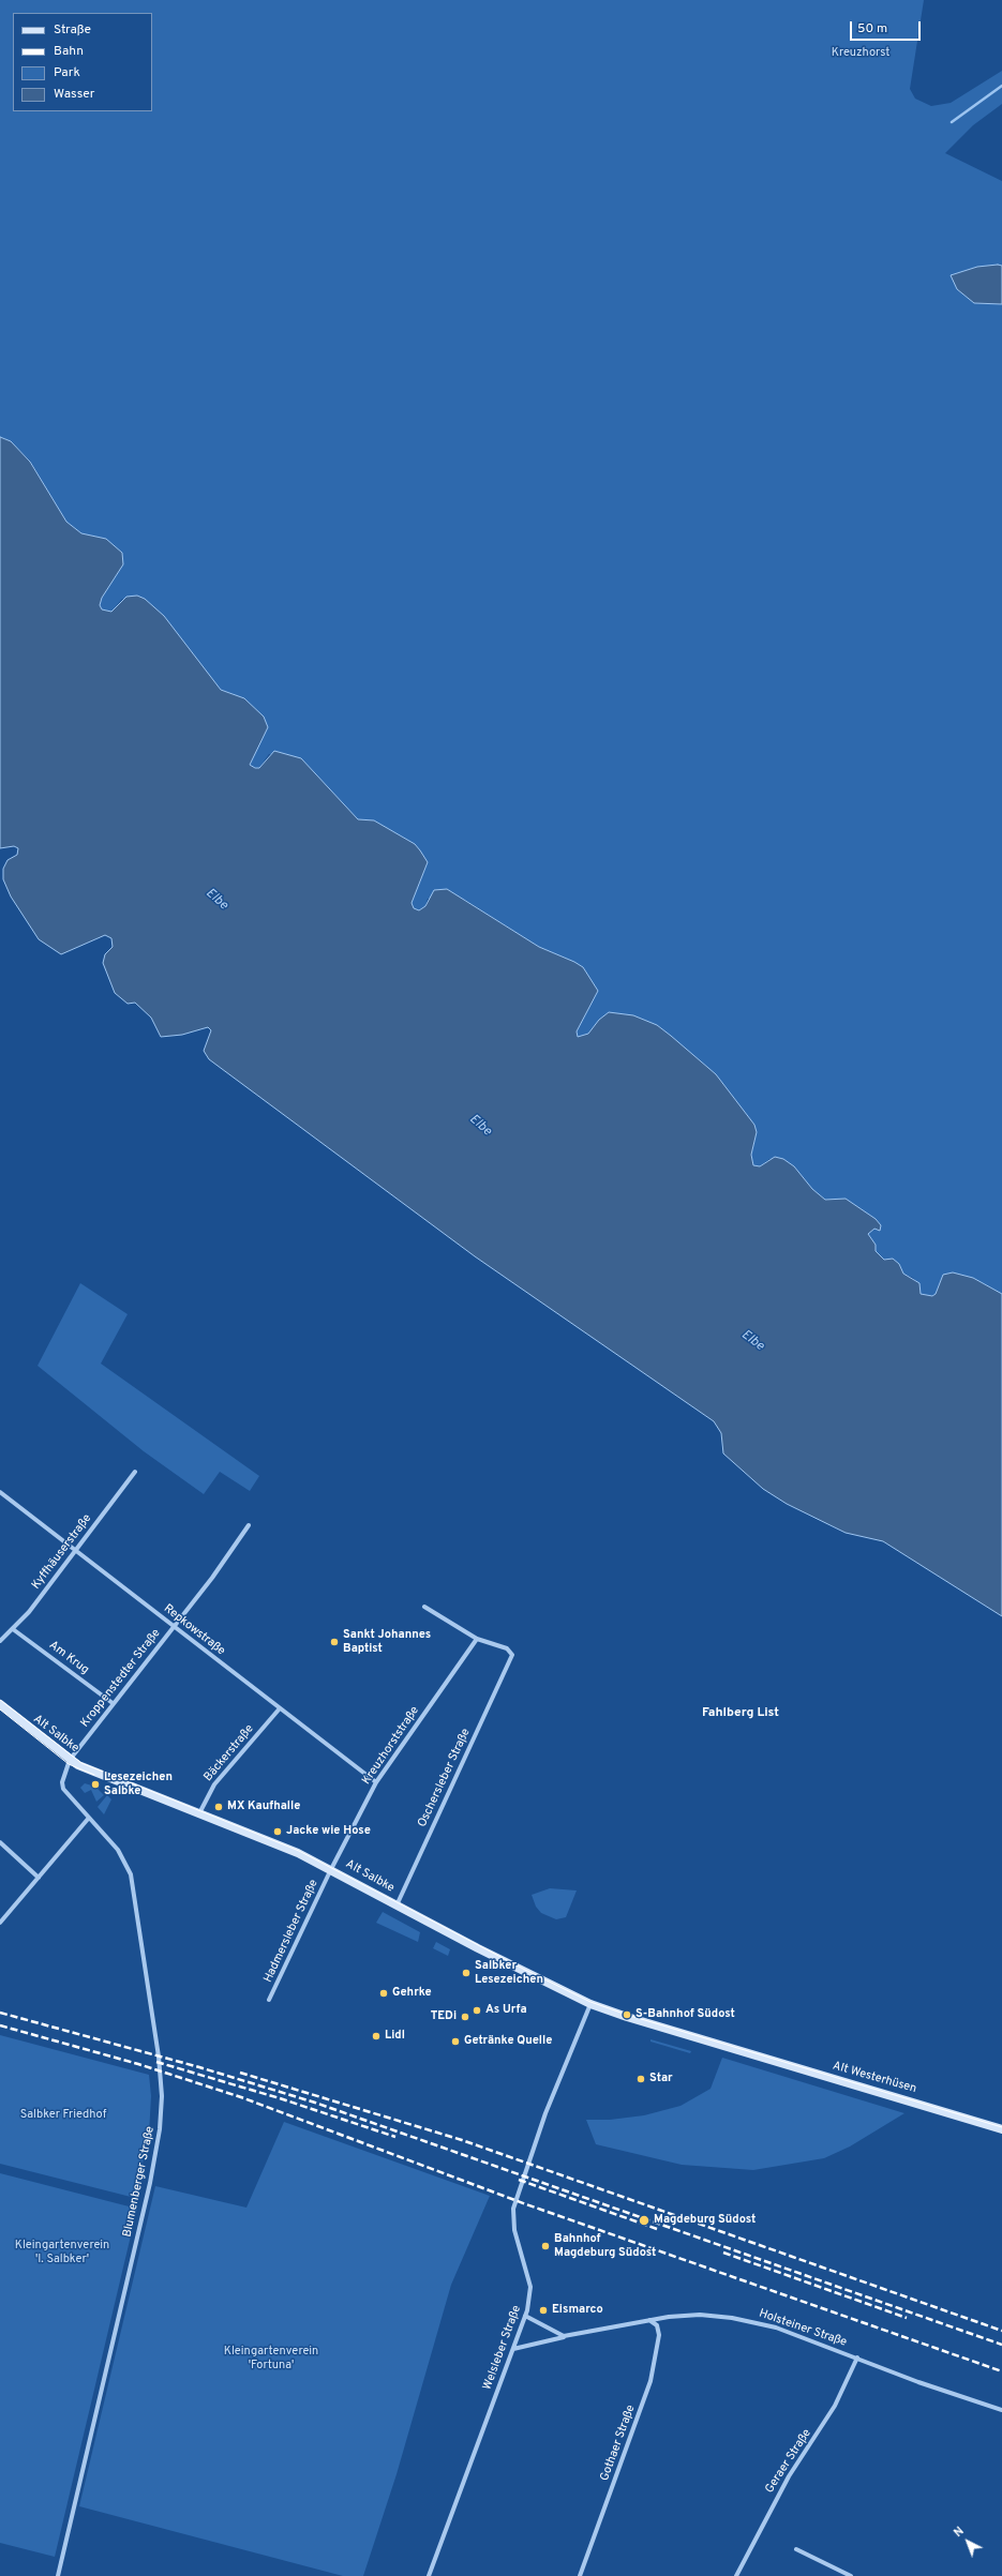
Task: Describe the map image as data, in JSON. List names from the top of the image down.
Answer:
{
  "streets": {
    "main road": ["Alt Salbke", "Alt Westerhüsen"],
    "street": [
      "Kyffhäuserstraße",
      "Repkowstraße",
      "Am Krug",
      "Kroppenstedter Straße",
      "Kreuzhorststraße",
      "Bäckerstraße",
      "Oschersleber Straße",
      "Hadmersleber Straße",
      "Blumenberger Straße",
      "Holsteiner Straße",
      "Welsleber Straße",
      "Gothaer Straße",
      "Geraer Straße"
    ]
  },
  "crossings": [
    ["Kyffhäuserstraße", "Repkowstraße"],
    ["Kyffhäuserstraße", "Am Krug"],
    ["Repkowstraße", "Kroppenstedter Straße"],
    ["Repkowstraße", "Kreuzhorststraße"],
    ["Repkowstraße", "Bäckerstraße"],
    ["Am Krug", "Kroppenstedter Straße"],
    ["Kroppenstedter Straße", "Alt Salbke"],
    ["Kroppenstedter Straße", "Blumenberger Straße"],
    ["Alt Salbke", "Kreuzhorststraße"],
    ["Alt Salbke", "Bäckerstraße"],
    ["Alt Salbke", "Oschersleber Straße"],
    ["Alt Salbke", "Hadmersleber Straße"],
    ["Alt Salbke", "Alt Westerhüsen"],
    ["Alt Salbke", "Blumenberger Straße"],
    ["Alt Salbke", "Welsleber Straße"],
    ["Kreuzhorststraße", "Oschersleber Straße"],
    ["Kreuzhorststraße", "Hadmersleber Straße"],
    ["Holsteiner Straße", "Welsleber Straße"],
    ["Holsteiner Straße", "Gothaer Straße"],
    ["Holsteiner Straße", "Geraer Straße"]
  ],
  "districts": ["Fahlberg List"],
  "water": ["Elbe"],
  "parks": [
    "Kreuzhorst",
    "Salbker Friedhof",
    "Kleingartenverein 'I. Salbker'",
    "Kleingartenverein 'Fortuna'"
  ],
  "places": [
    "Sankt Johannes Baptist",
    "Lesezeichen Salbke",
    "MX Kaufhalle",
    "Jacke wie Hose",
    "Salbker Lesezeichen",
    "Gehrke",
    "As Urfa",
    "S-Bahnhof Südost",
    "TEDi",
    "Lidl",
    "Getränke Quelle",
    "Star",
    "Magdeburg Südost",
    "Bahnhof Magdeburg Südost",
    "Eismarco"
  ],
  "legend": [
    "Straße",
    "Bahn",
    "Park",
    "Wasser"
  ],
  "scale_bar": "50 m",
  "north": "top left"
}
